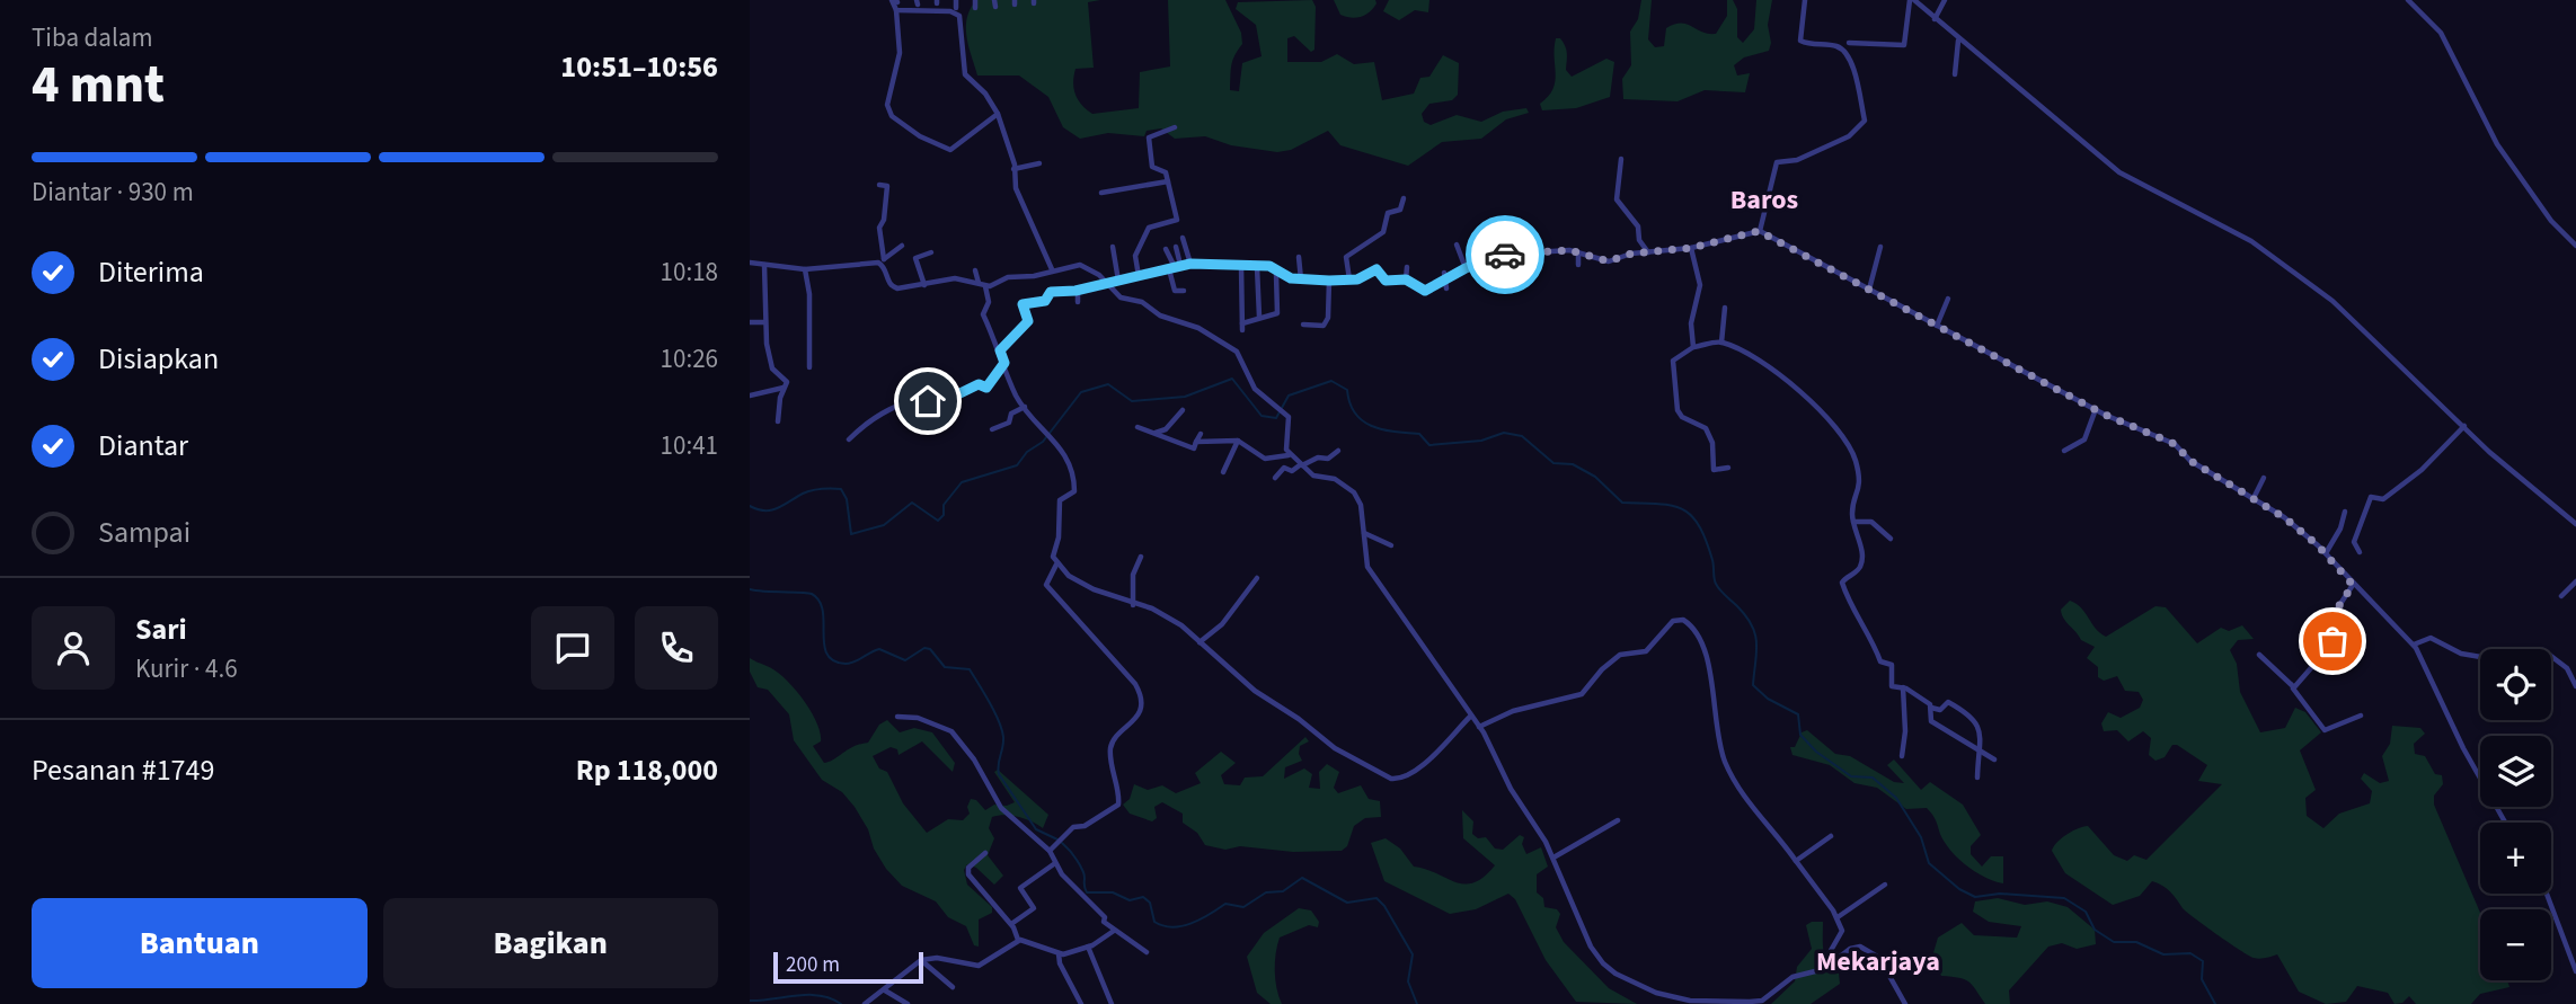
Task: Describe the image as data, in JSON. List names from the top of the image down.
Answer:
{
  "districts": ["Baros", "Mekarjaya"],
  "scale_bar": "200 m",
  "page": {
    "heading": ["4 mnt", "Tiba dalam", "10:51–10:56"],
    "panel": [
      "Sari",
      "Kurir · 4.6",
      "Pesanan #1749",
      "Rp 118,000"
    ],
    "bar": "Diantar · 930 m",
    "list": [
      ["Diterima", "10:18"],
      ["Disiapkan", "10:26"],
      ["Diantar", "10:41"],
      "Sampai"
    ],
    "map_buttons": ["+", "−"],
    "buttons": ["Bantuan", "Bagikan"],
    "scale": "200 m"
  }
}
